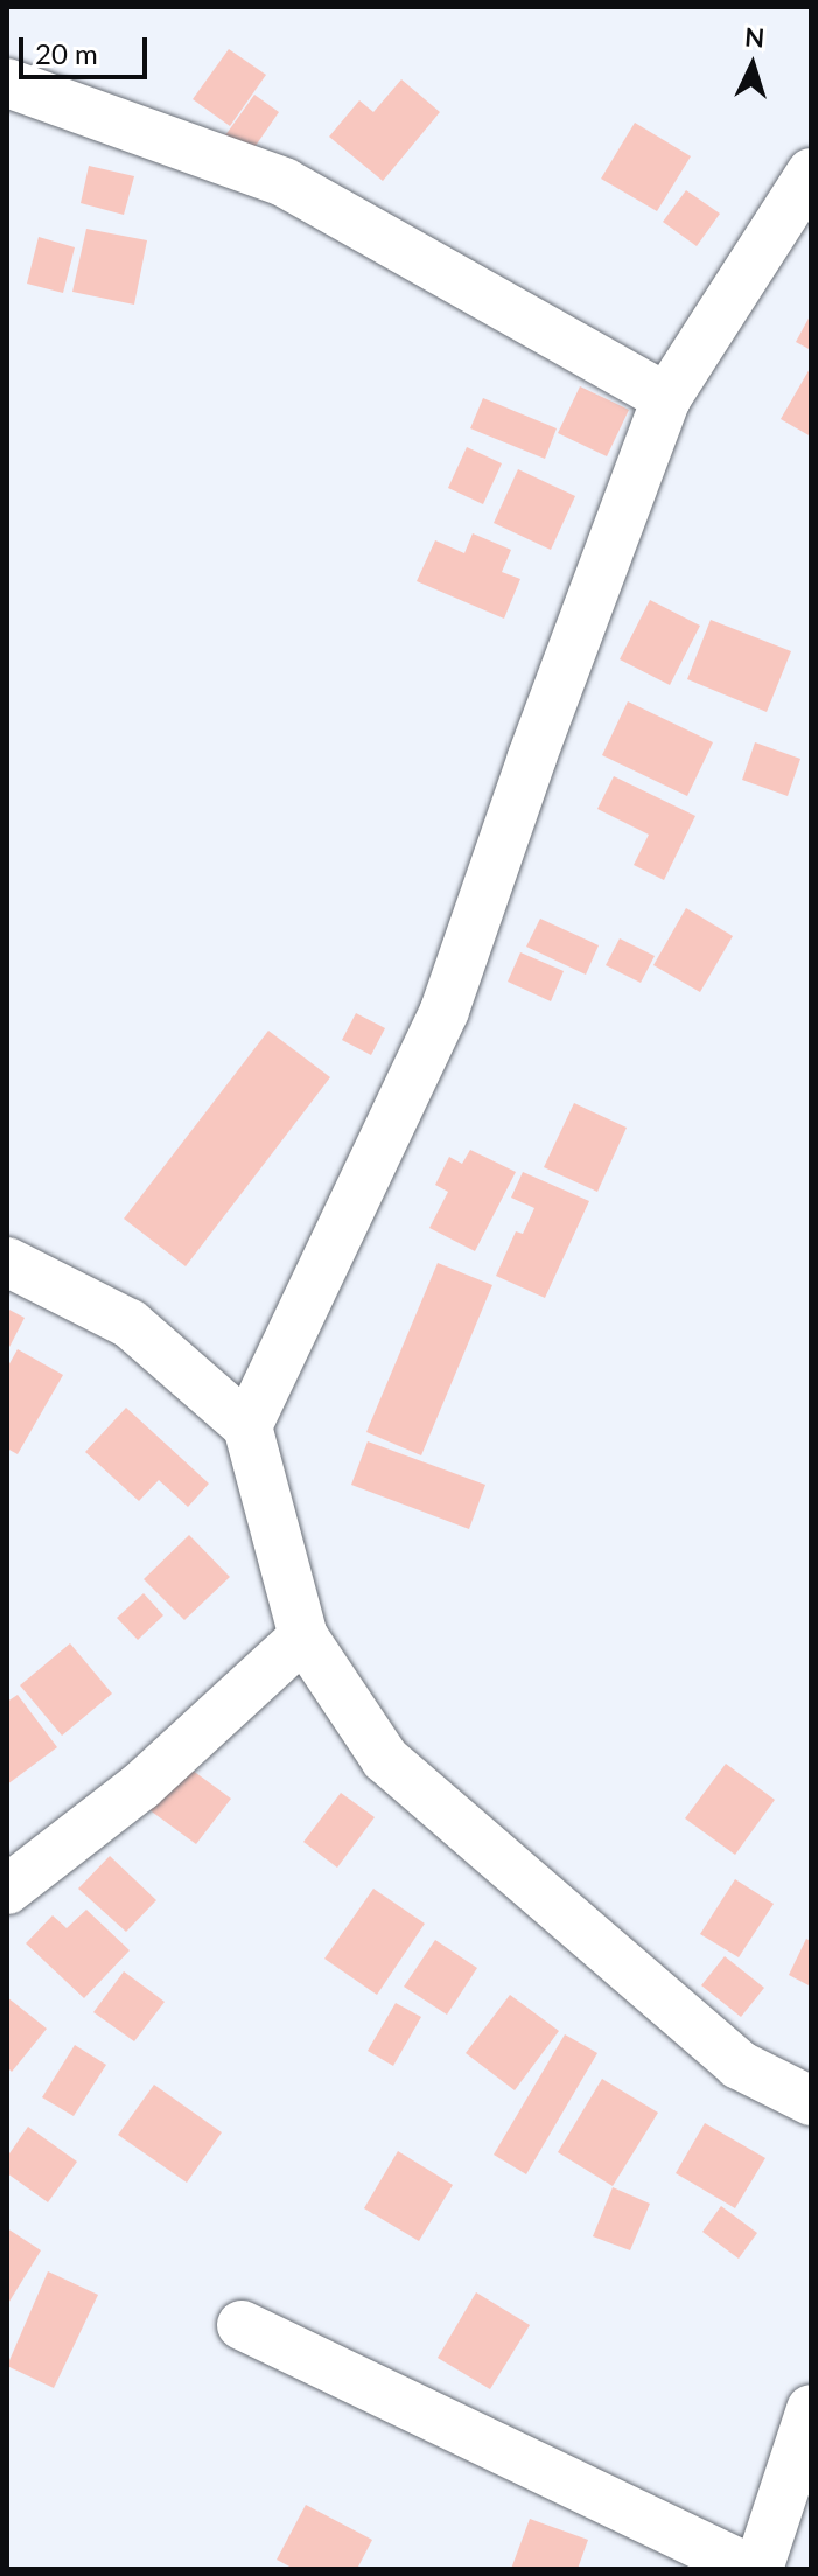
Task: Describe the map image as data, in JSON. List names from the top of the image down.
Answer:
{
  "scale_bar": "20 m",
  "north": "top"
}
